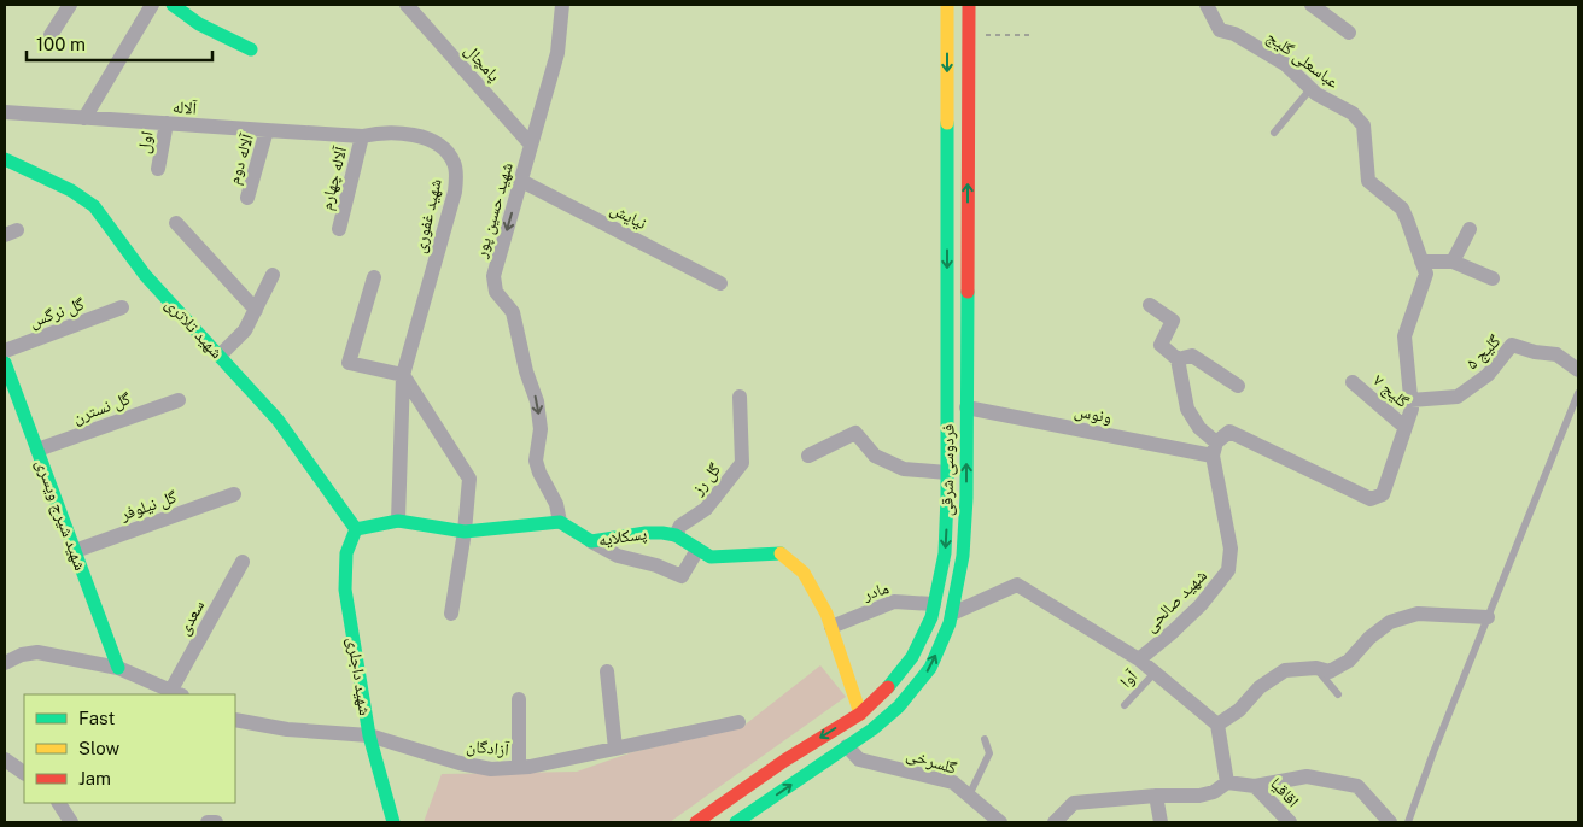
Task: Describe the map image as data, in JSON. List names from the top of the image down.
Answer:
{
  "streets": {
    "street": [
      "عباسعلی گلیج",
      "پامچال",
      "آلاله",
      "اول",
      "آلاله دوم",
      "آلاله چهارم",
      "شهید حسین پور",
      "شهید غفوری",
      "نیایش",
      "گل نرگس",
      "شهید تلاتری",
      "گلیج ۵",
      "گلیج ۷",
      "گل نسترن",
      "ونوس",
      "فردوسی شرقی",
      "گل رز",
      "گل نیلوفر",
      "شهید شیرج ویسری",
      "پسکلایه",
      "مادر",
      "شهید صالحی",
      "سعدی",
      "شهید داجلری",
      "آزادگان",
      "گلسرخی",
      "اقاقیا"
    ],
    "lane": ["آوا"]
  },
  "crossings": [
    ["عباسعلی گلیج", "گلیج ۵"],
    ["عباسعلی گلیج", "گلیج ۷"],
    ["عباسعلی گلیج", "ونوس"],
    ["عباسعلی گلیج", "شهید صالحی"],
    ["پامچال", "شهید حسین پور"],
    ["آلاله", "اول"],
    ["آلاله", "آلاله دوم"],
    ["آلاله", "آلاله چهارم"],
    ["آلاله", "شهید غفوری"],
    ["آلاله چهارم", "شهید غفوری"],
    ["شهید حسین پور", "نیایش"],
    ["شهید حسین پور", "پسکلایه"],
    ["شهید تلاتری", "شهید داجلری"],
    ["گل نسترن", "شهید شیرج ویسری"],
    ["ونوس", "فردوسی شرقی"],
    ["ونوس", "شهید صالحی"],
    ["فردوسی شرقی", "پسکلایه"],
    ["فردوسی شرقی", "مادر"],
    ["فردوسی شرقی", "گلسرخی"],
    ["گل رز", "پسکلایه"],
    ["گل نیلوفر", "شهید شیرج ویسری"],
    ["پسکلایه", "مادر"],
    ["شهید داجلری", "آزادگان"]
  ],
  "legend": ["Fast", "Slow", "Jam"],
  "scale_bar": "100 m"
}
